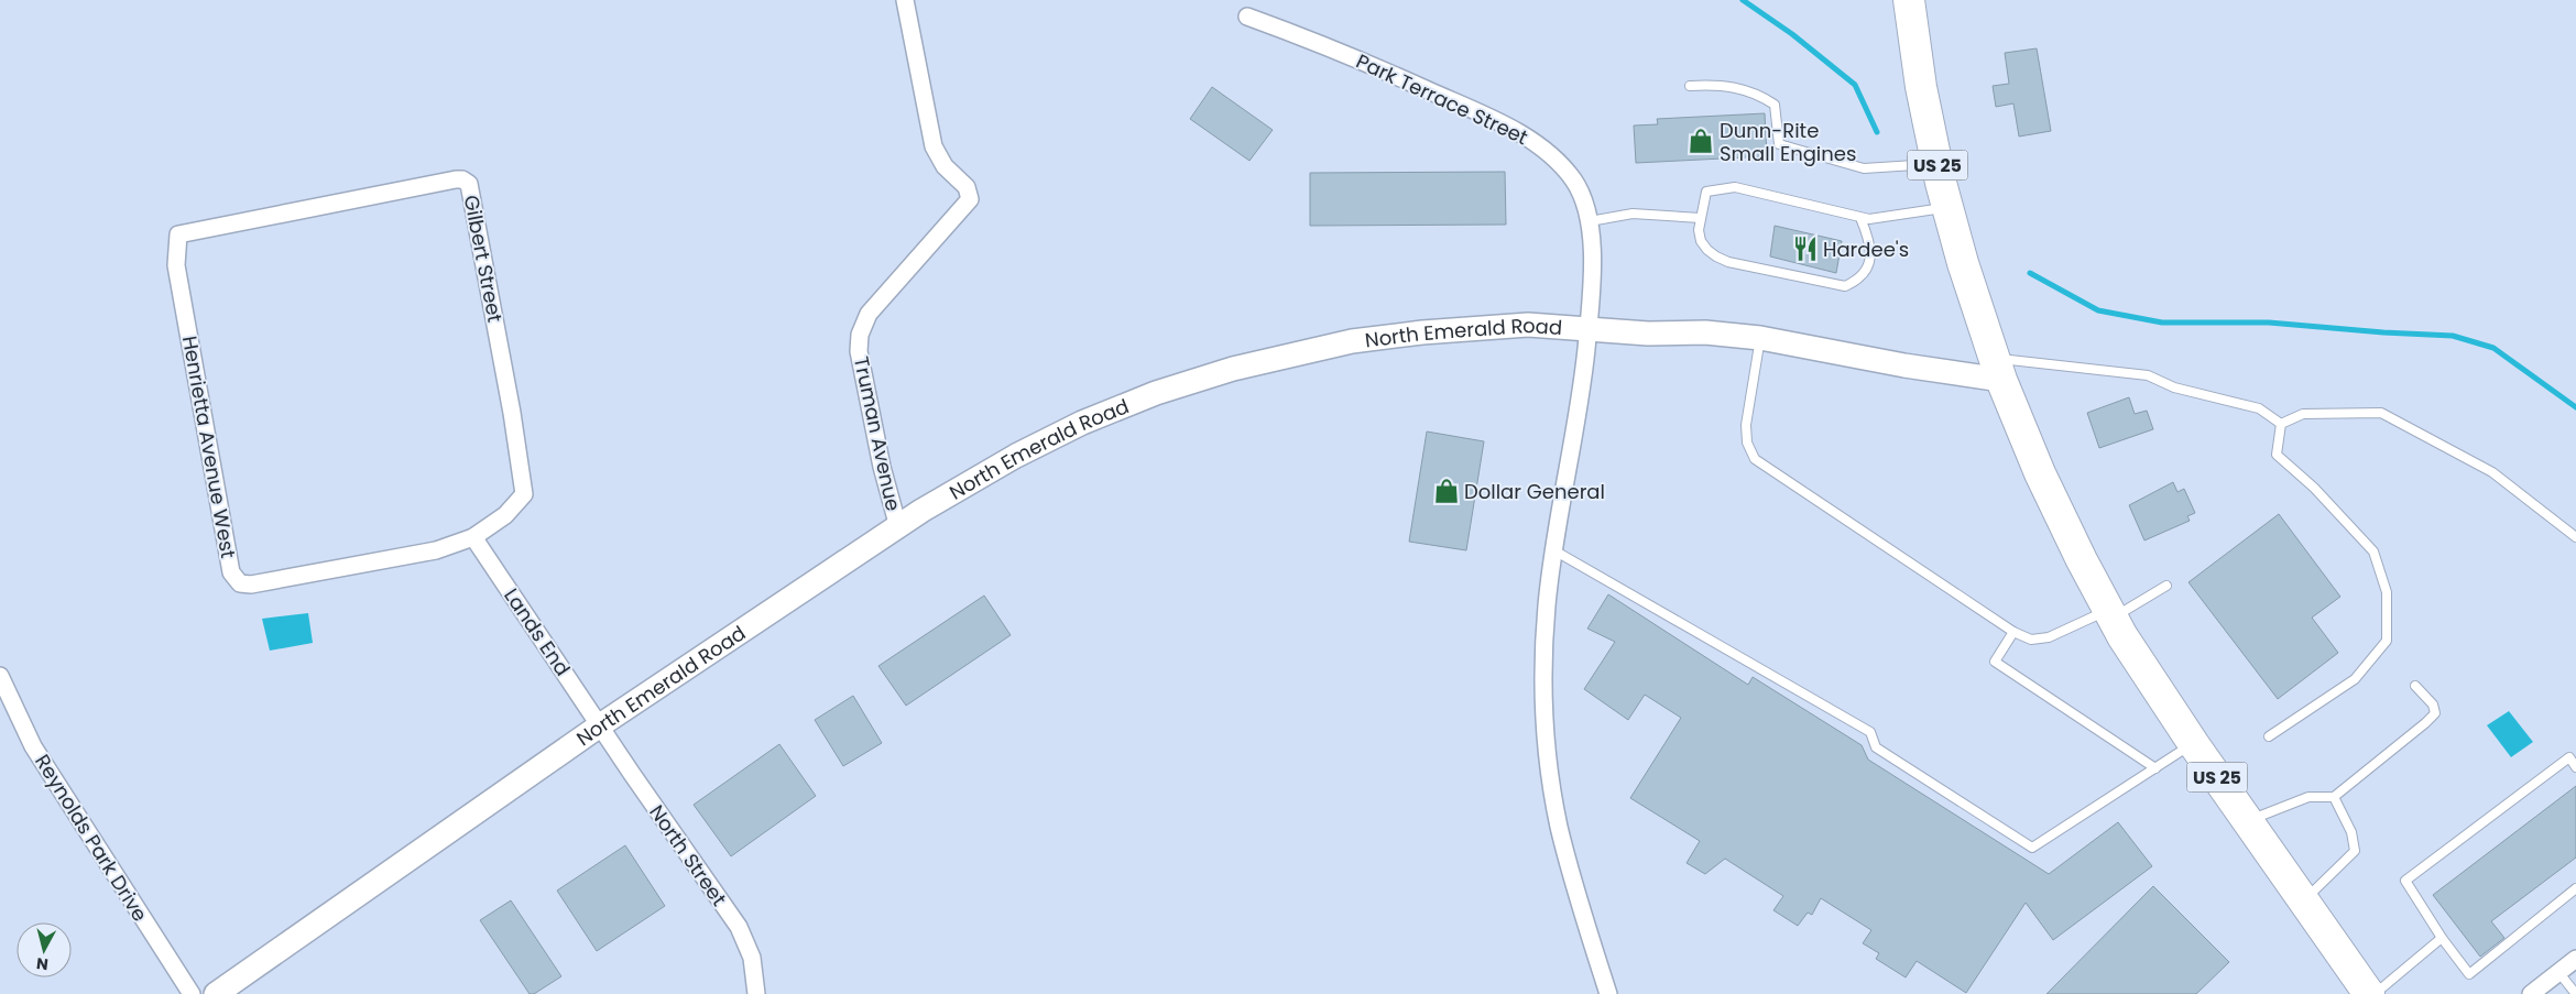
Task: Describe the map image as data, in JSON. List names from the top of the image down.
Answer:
{
  "streets": {
    "highway": ["US 25"],
    "main road": ["North Emerald Road"],
    "street": [
      "Park Terrace Street",
      "Gilbert Street",
      "Truman Avenue",
      "Henrietta Avenue West",
      "Lands End",
      "Reynolds Park Drive",
      "North Street"
    ]
  },
  "crossings": [
    ["Park Terrace Street", "North Emerald Road"],
    ["US 25", "North Emerald Road"],
    ["Gilbert Street", "Henrietta Avenue West"],
    ["Gilbert Street", "Lands End"],
    ["North Emerald Road", "Truman Avenue"],
    ["North Emerald Road", "Lands End"],
    ["North Emerald Road", "North Street"],
    ["Henrietta Avenue West", "Lands End"],
    ["Lands End", "North Street"]
  ],
  "places": {
    "shop": ["Dunn-Rite Small Engines", "Dollar General"],
    "restaurant": ["Hardee's"]
  },
  "north": "bottom"
}
